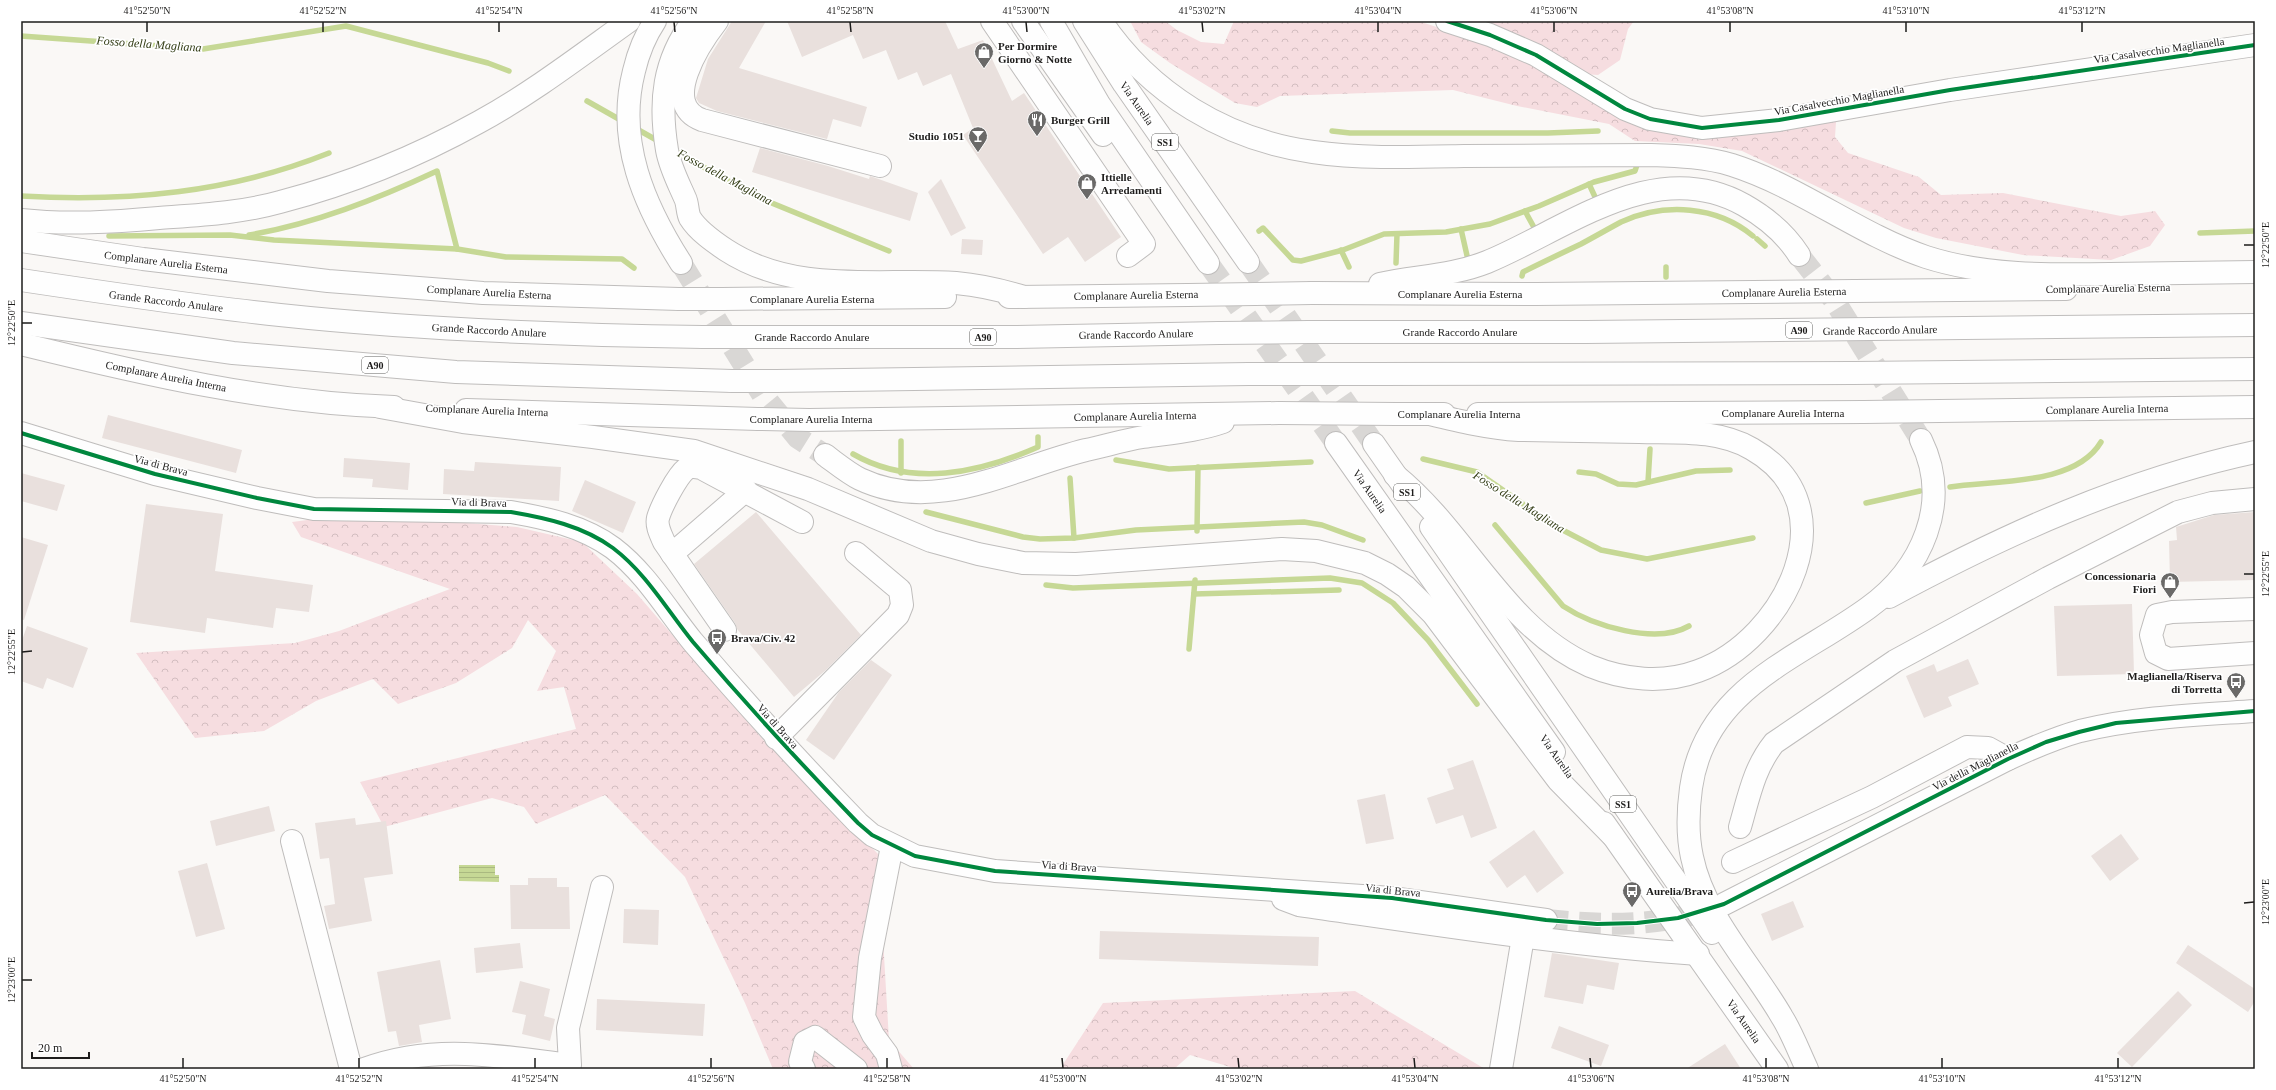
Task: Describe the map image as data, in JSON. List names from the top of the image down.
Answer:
{
  "streets": {
    "main road": [
      "Via Casalvecchio Maglianella",
      "Via Aurelia",
      "SS1",
      "Complanare Aurelia Esterna",
      "Grande Raccordo Anulare",
      "A90",
      "Complanare Aurelia Interna",
      "Via di Brava",
      "Via della Maglianella"
    ]
  },
  "water": ["Fosso della Magliana"],
  "places": {
    "shop": ["Per Dormire Giorno & Notte", "Ittielle Arredamenti", "Concessionaria Fiori"],
    "restaurant": ["Burger Grill"],
    "bar": ["Studio 1051"],
    "bus stop": ["Brava/Civ. 42", "Maglianella/Riserva di Torretta", "Aurelia/Brava"]
  },
  "scale_bar": "20 m",
  "coordinates": [
    "41°52'50\"N",
    "41°52'52\"N",
    "41°52'54\"N",
    "41°52'56\"N",
    "41°52'58\"N",
    "41°53'00\"N",
    "41°53'02\"N",
    "41°53'04\"N",
    "41°53'06\"N",
    "41°53'08\"N",
    "41°53'10\"N",
    "41°53'12\"N",
    "12°22'50\"E",
    "12°22'55\"E",
    "12°23'00\"E"
  ]
}
